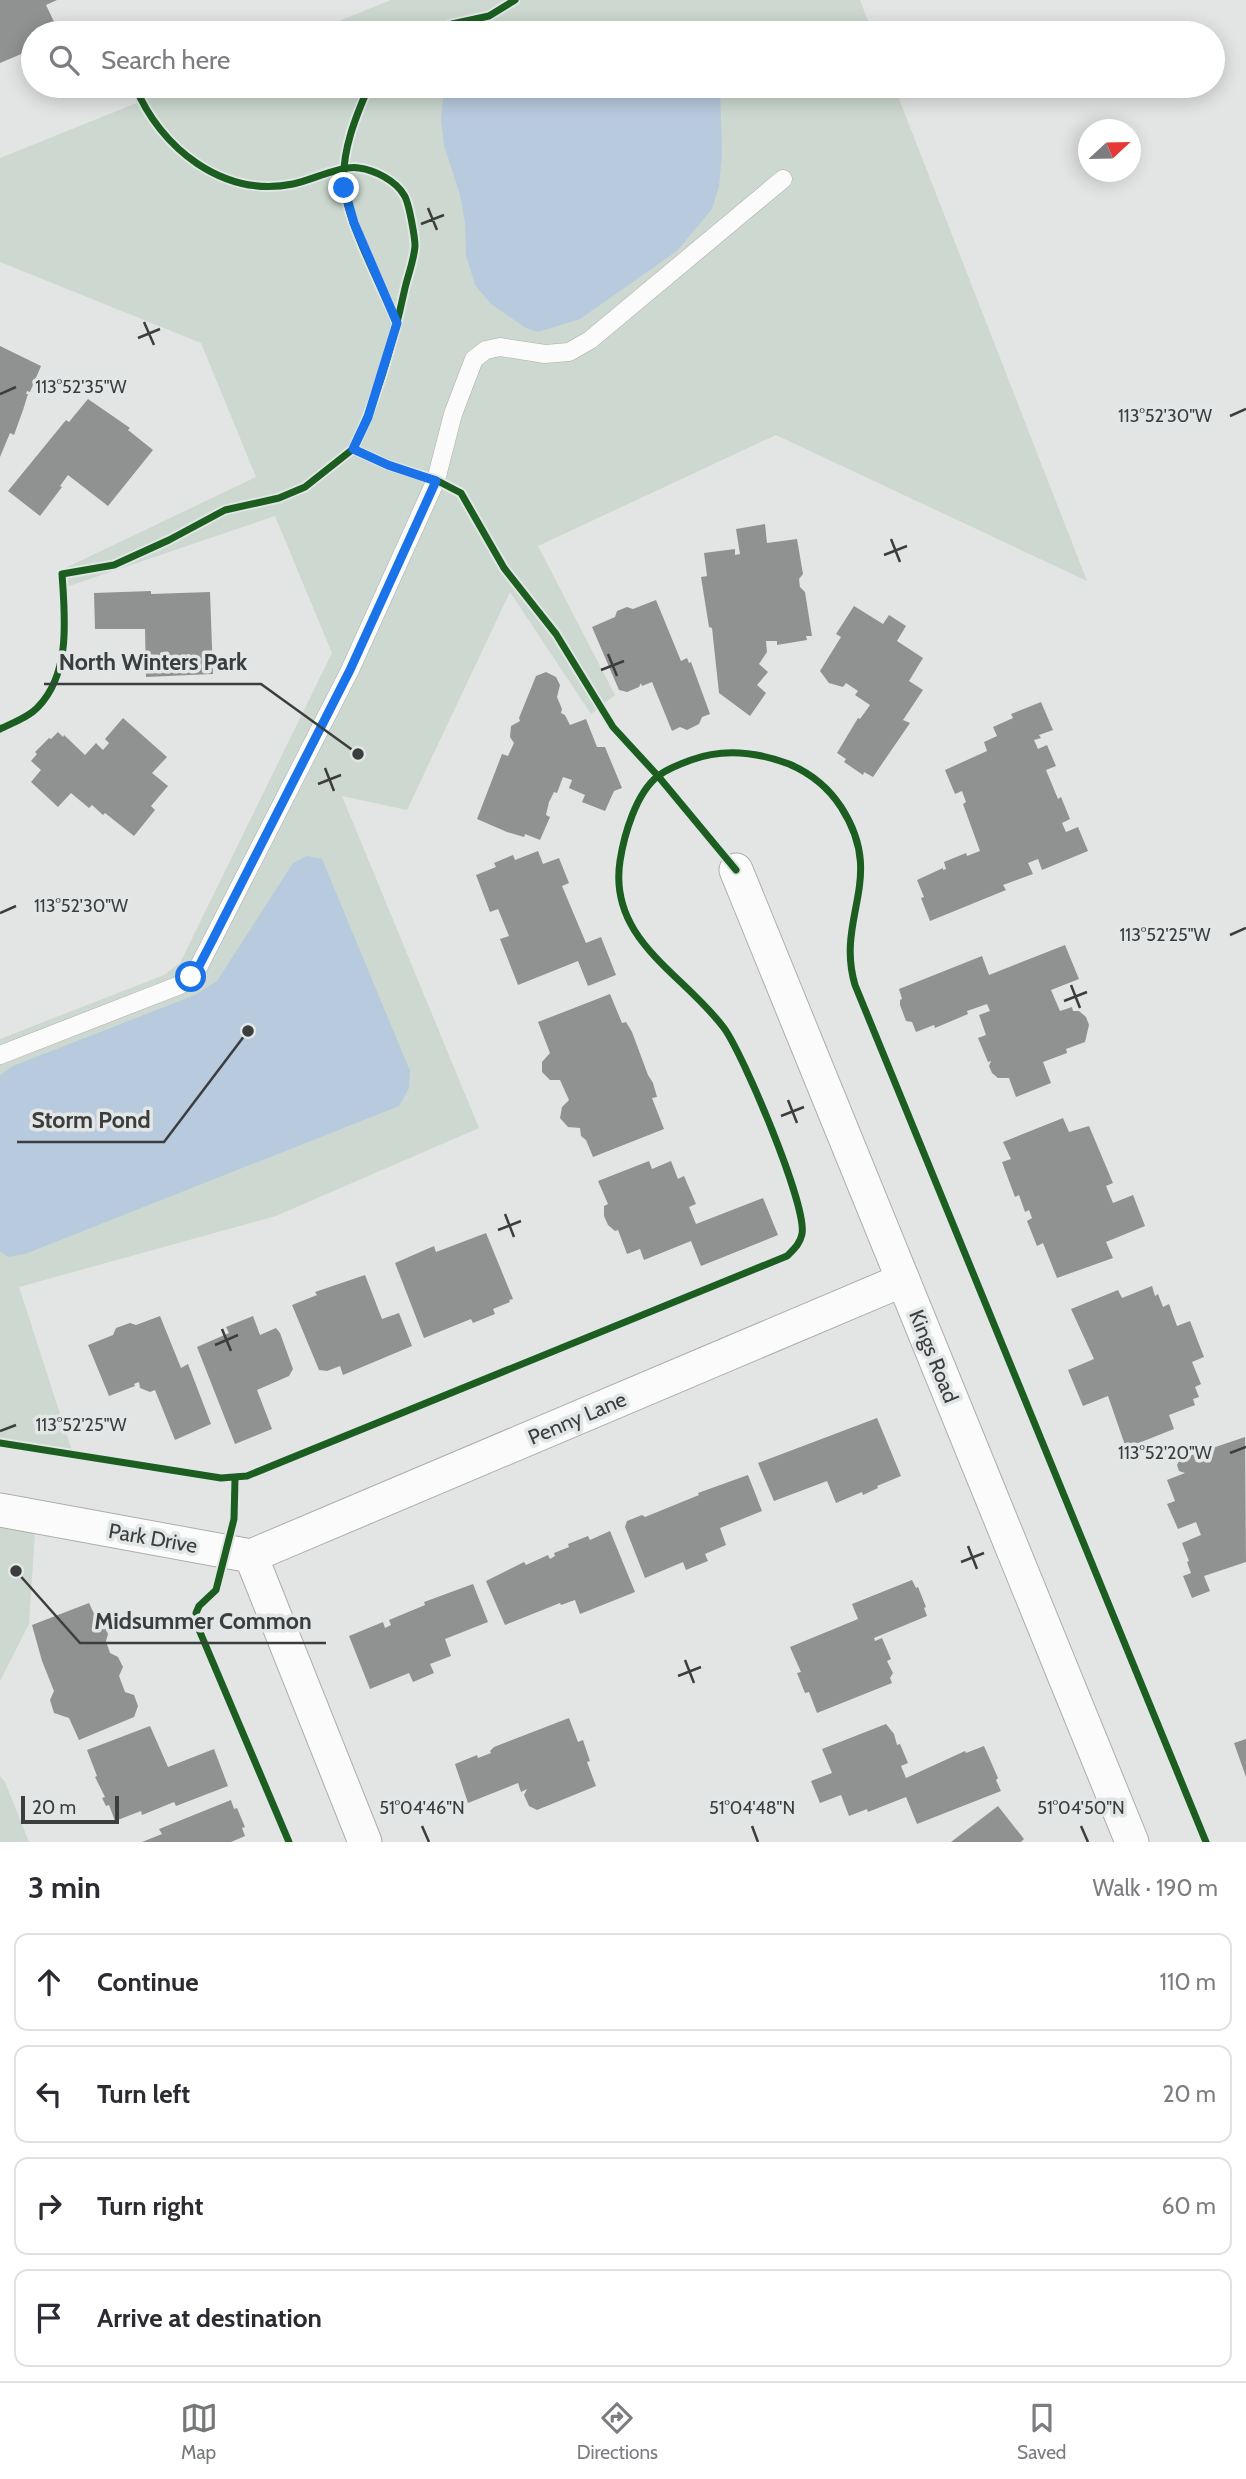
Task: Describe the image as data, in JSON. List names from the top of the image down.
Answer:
{
  "streets": {
    "street": ["Kings Road", "Penny Lane", "Park Drive"]
  },
  "crossings": [
    ["Kings Road", "Penny Lane"],
    ["Penny Lane", "Park Drive"]
  ],
  "places": ["North Winters Park", "Storm Pond", "Midsummer Common"],
  "scale_bar": "20 m",
  "north": "right",
  "page": {
    "search": "Search here",
    "scale": "20 m",
    "heading": ["3 min", "Walk · 190 m"],
    "list": [
      ["Continue", "110 m"],
      ["Turn left", "20 m"],
      ["Turn right", "60 m"],
      "Arrive at destination"
    ],
    "nav": ["Map", "Directions", "Saved"]
  },
  "coordinates": [
    "113°52'35\"W",
    "113°52'30\"W",
    "113°52'25\"W",
    "113°52'20\"W",
    "51°04'46\"N",
    "51°04'48\"N",
    "51°04'50\"N"
  ]
}
